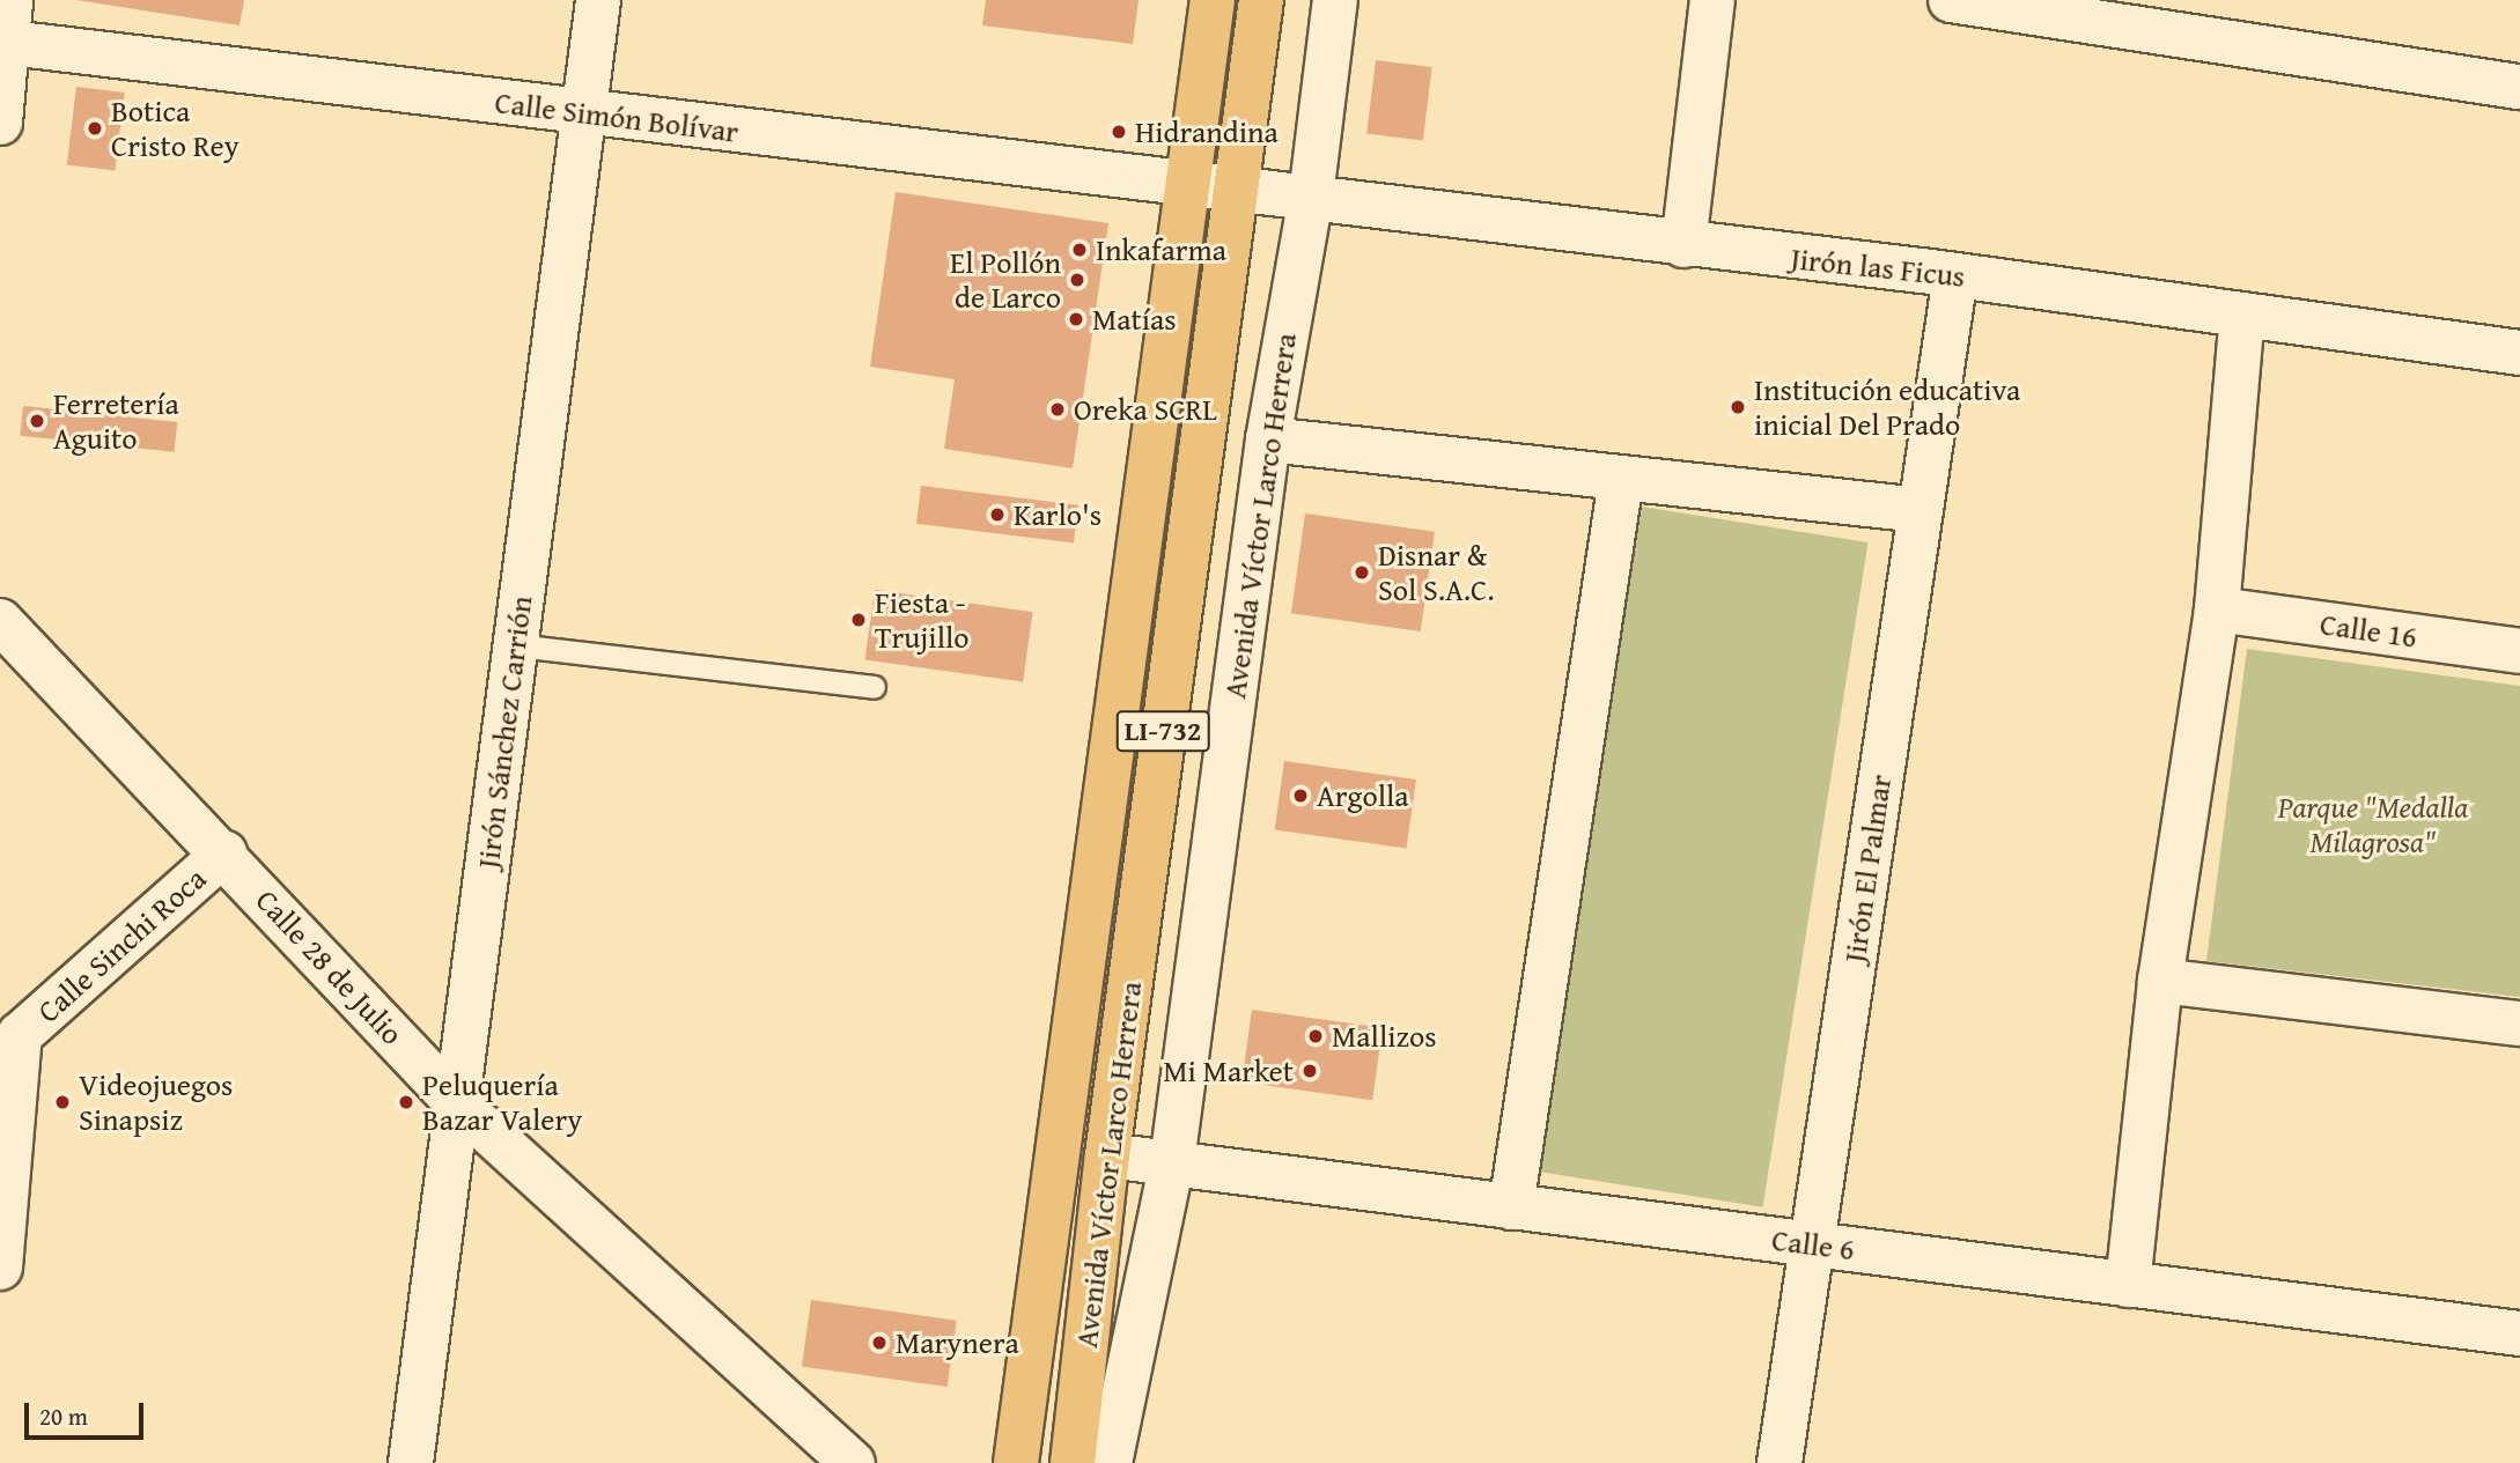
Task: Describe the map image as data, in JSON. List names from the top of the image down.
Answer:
{
  "streets": {
    "main road": ["Avenida Víctor Larco Herrera", "LI-732"],
    "street": [
      "Calle Simón Bolívar",
      "Jirón las Ficus",
      "Calle 16",
      "Jirón Sánchez Carrión",
      "Jirón El Palmar",
      "Calle Sinchi Roca",
      "Calle 28 de Julio",
      "Calle 6"
    ]
  },
  "crossings": [
    ["Calle Simón Bolívar", "Jirón las Ficus"],
    ["Calle Simón Bolívar", "Avenida Víctor Larco Herrera"],
    ["Calle Simón Bolívar", "Jirón Sánchez Carrión"],
    ["Jirón las Ficus", "Avenida Víctor Larco Herrera"],
    ["Jirón las Ficus", "Jirón El Palmar"],
    ["Avenida Víctor Larco Herrera", "Calle 6"],
    ["Jirón Sánchez Carrión", "Calle 28 de Julio"],
    ["Jirón El Palmar", "Calle 6"],
    ["Calle Sinchi Roca", "Calle 28 de Julio"]
  ],
  "parks": ["Parque \"Medalla Milagrosa\""],
  "places": [
    "Botica Cristo Rey",
    "Hidrandina",
    "Inkafarma",
    "El Pollón de Larco",
    "Matías",
    "Institución educativa inicial Del Prado",
    "Oreka SCRL",
    "Ferretería Aguito",
    "Karlo's",
    "Disnar & Sol S.A.C.",
    "Fiesta - Trujillo",
    "Argolla",
    "Mallizos",
    "Mi Market",
    "Videojuegos Sinapsiz",
    "Peluquería Bazar Valery",
    "Marynera"
  ],
  "scale_bar": "20 m"
}
